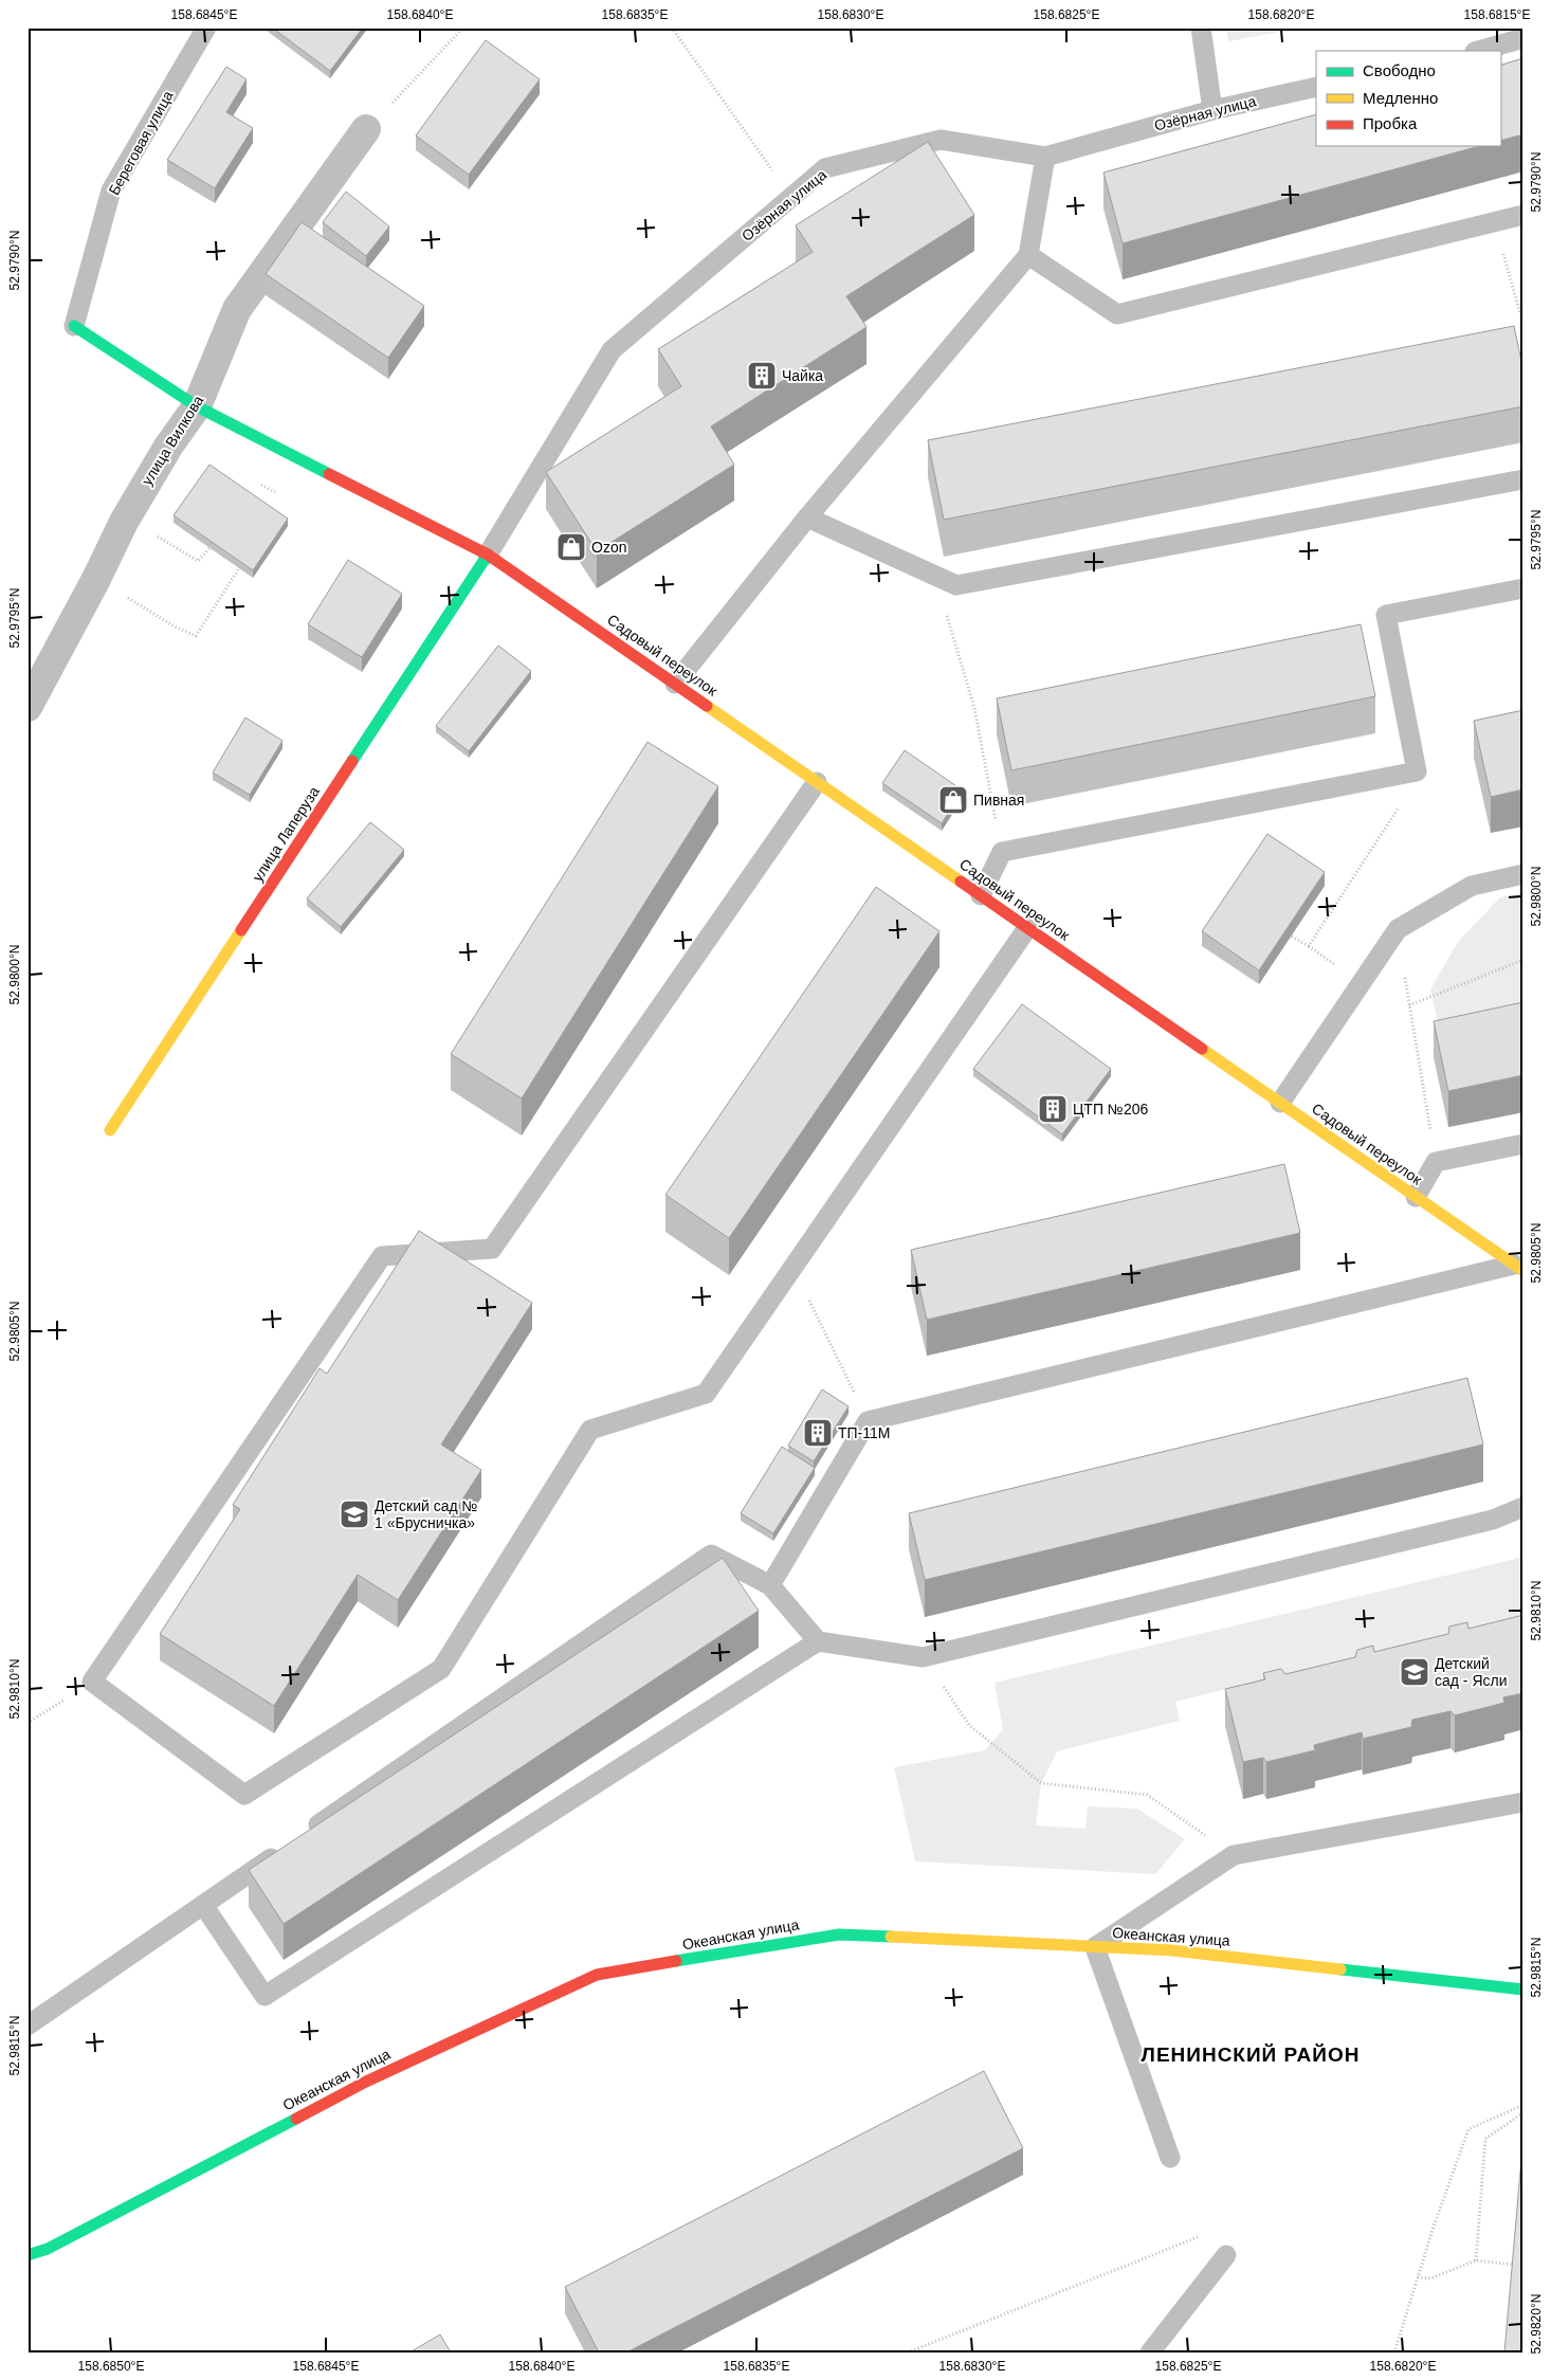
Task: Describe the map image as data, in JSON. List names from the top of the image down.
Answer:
{
  "streets": {
    "street": [
      "улица Вилкова",
      "Садовый переулок",
      "улица Лаперуза",
      "Океанская улица"
    ],
    "lane": ["Озёрная улица", "Береговая улица"]
  },
  "crossings": [
    ["Озёрная улица", "Садовый переулок"],
    ["Озёрная улица", "улица Лаперуза"],
    ["Береговая улица", "Садовый переулок"],
    ["улица Вилкова", "Садовый переулок"],
    ["Садовый переулок", "улица Лаперуза"]
  ],
  "districts": ["ЛЕНИНСКИЙ РАЙОН"],
  "places": {
    "building": ["Чайка", "ЦТП №206", "ТП-11М"],
    "shop": ["Ozon", "Пивная"],
    "school or university": ["Детский сад № 1 «Брусничка»", "Детский сад - Ясли"]
  },
  "legend": ["Свободно", "Медленно", "Пробка"],
  "coordinates": [
    "158.6845°E",
    "158.6840°E",
    "158.6835°E",
    "158.6830°E",
    "158.6825°E",
    "158.6820°E",
    "158.6815°E",
    "52.9790°N",
    "52.9795°N",
    "52.9800°N",
    "52.9805°N",
    "52.9810°N",
    "52.9815°N",
    "52.9820°N",
    "158.6850°E"
  ]
}
